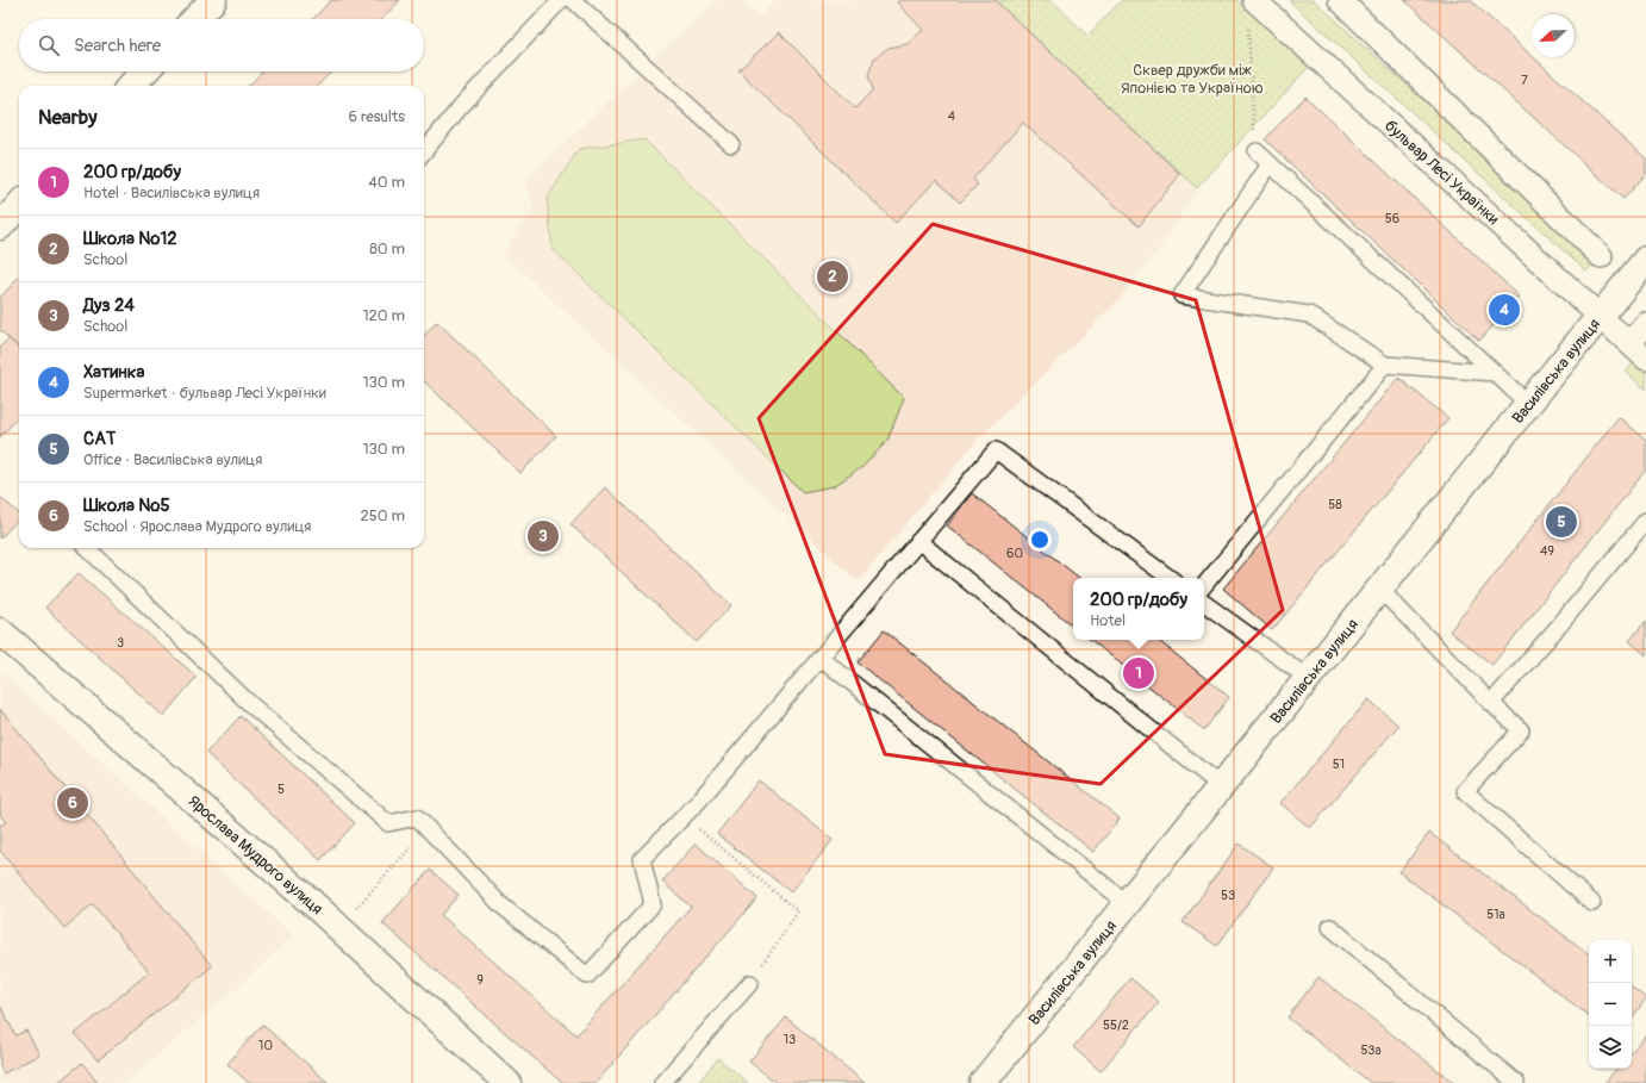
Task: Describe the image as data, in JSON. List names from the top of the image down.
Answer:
{
  "streets": {
    "street": ["бульвар Лесі Українки", "Василівська вулиця", "Ярослава Мудрого вулиця"]
  },
  "crossings": [
    ["бульвар Лесі Українки", "Василівська вулиця"]
  ],
  "parks": ["Сквер дружби між Японією та Україною"],
  "house_numbers": [
    "7",
    "4",
    "56",
    "58",
    "49",
    "60",
    "3",
    "51",
    "5",
    "53",
    "51а",
    "9",
    "55/2",
    "13",
    "10",
    "53а"
  ],
  "north": "bottom left",
  "page": {
    "search": "Search here",
    "heading": ["Nearby", "6 results"],
    "list": [
      {
        "mark": "1",
        "name": "200 гр/добу",
        "note": "Hotel · Василівська вулиця",
        "value": "40 m"
      },
      {
        "mark": "2",
        "name": "Школа №12",
        "note": "School",
        "value": "80 m"
      },
      {
        "mark": "3",
        "name": "Дуз 24",
        "note": "School",
        "value": "120 m"
      },
      {
        "mark": "4",
        "name": "Хатинка",
        "note": "Supermarket · бульвар Лесі Українки",
        "value": "130 m"
      },
      {
        "mark": "5",
        "name": "САТ",
        "note": "Office · Василівська вулиця",
        "value": "130 m"
      },
      {
        "mark": "6",
        "name": "Школа №5",
        "note": "School · Ярослава Мудрого вулиця",
        "value": "250 m"
      }
    ],
    "pins": [
      "2",
      "4",
      "5",
      "3",
      "1",
      "6"
    ],
    "popup": ["200 гр/добу", "Hotel"],
    "map_buttons": ["+", "−"]
  }
}
